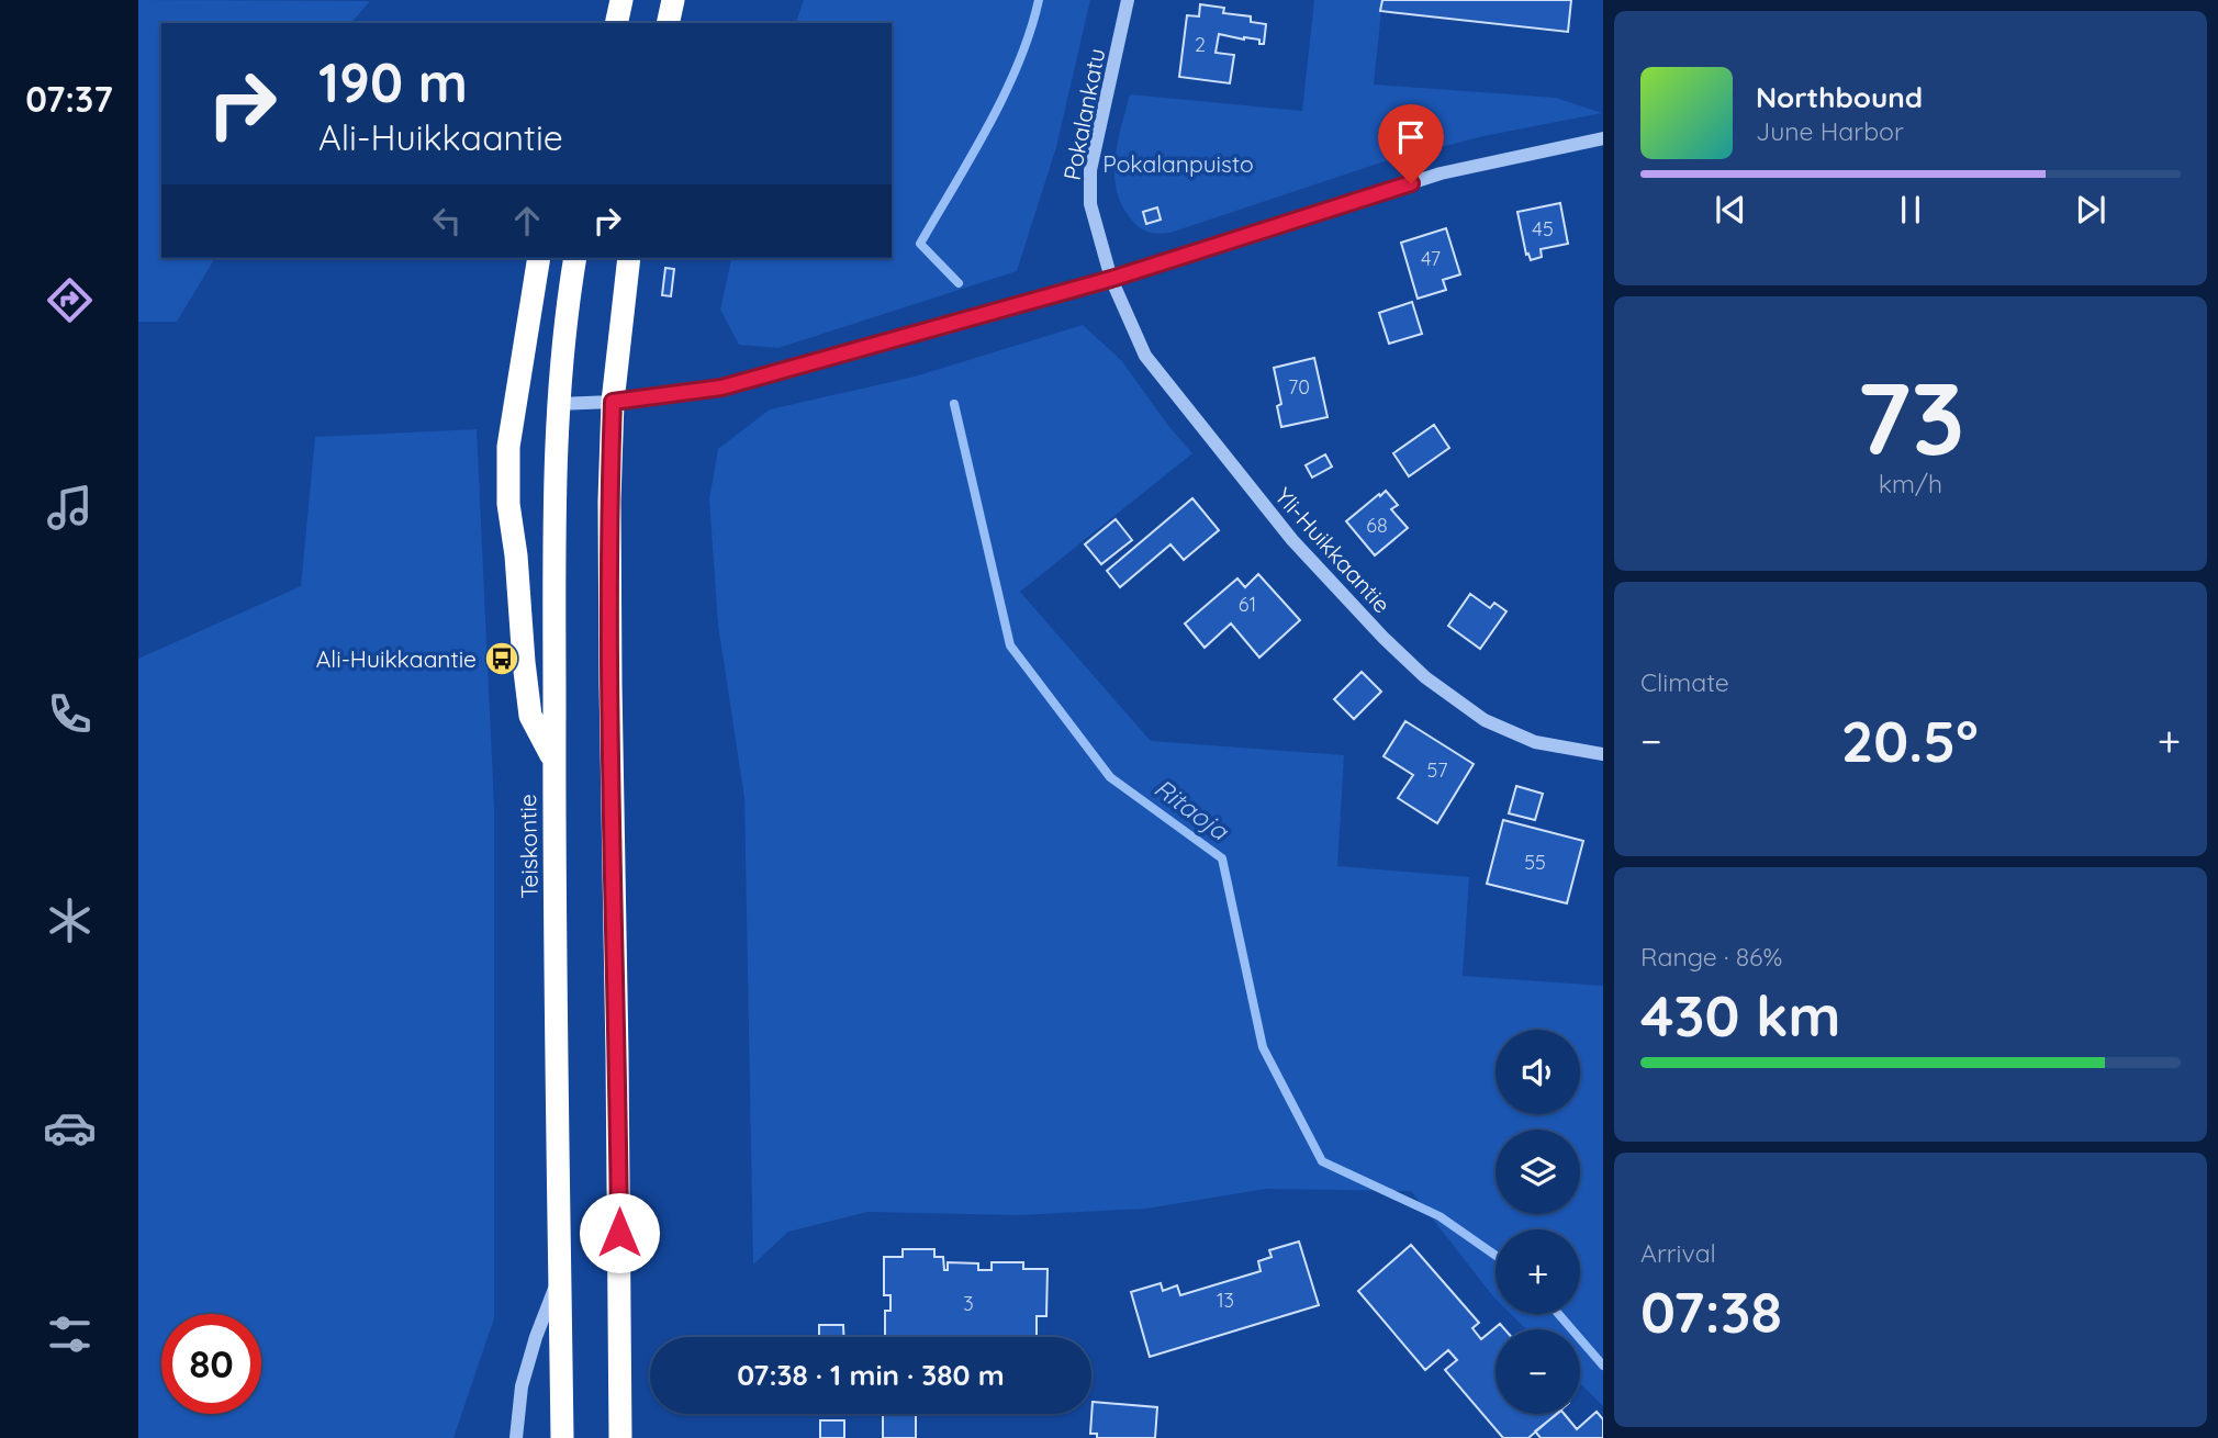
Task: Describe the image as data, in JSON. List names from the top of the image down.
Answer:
{
  "streets": {
    "highway": ["Teiskontie"],
    "street": ["Pokalankatu", "Yli-Huikkaantie"]
  },
  "crossings": [
    ["Pokalankatu", "Yli-Huikkaantie"]
  ],
  "water": ["Ritaoja"],
  "parks": ["Pokalanpuisto"],
  "places": {
    "bus stop": ["Ali-Huikkaantie"]
  },
  "house_numbers": [
    "2",
    "45",
    "47",
    "70",
    "68",
    "61",
    "57",
    "55",
    "13",
    "3"
  ],
  "page": {
    "tabs": "07:37",
    "turn": ["190 m", "Ali-Huikkaantie"],
    "song": ["Northbound", "June Harbor"],
    "tile": [
      ["73", "km/h"],
      "Climate",
      ["Range · 86%", "430 km"],
      ["Arrival", "07:38"]
    ],
    "heat": ["−", "20.5°", "+"],
    "map_buttons": ["+", "−"],
    "limit": "80",
    "trip": "07:38 · 1 min · 380 m"
  }
}
